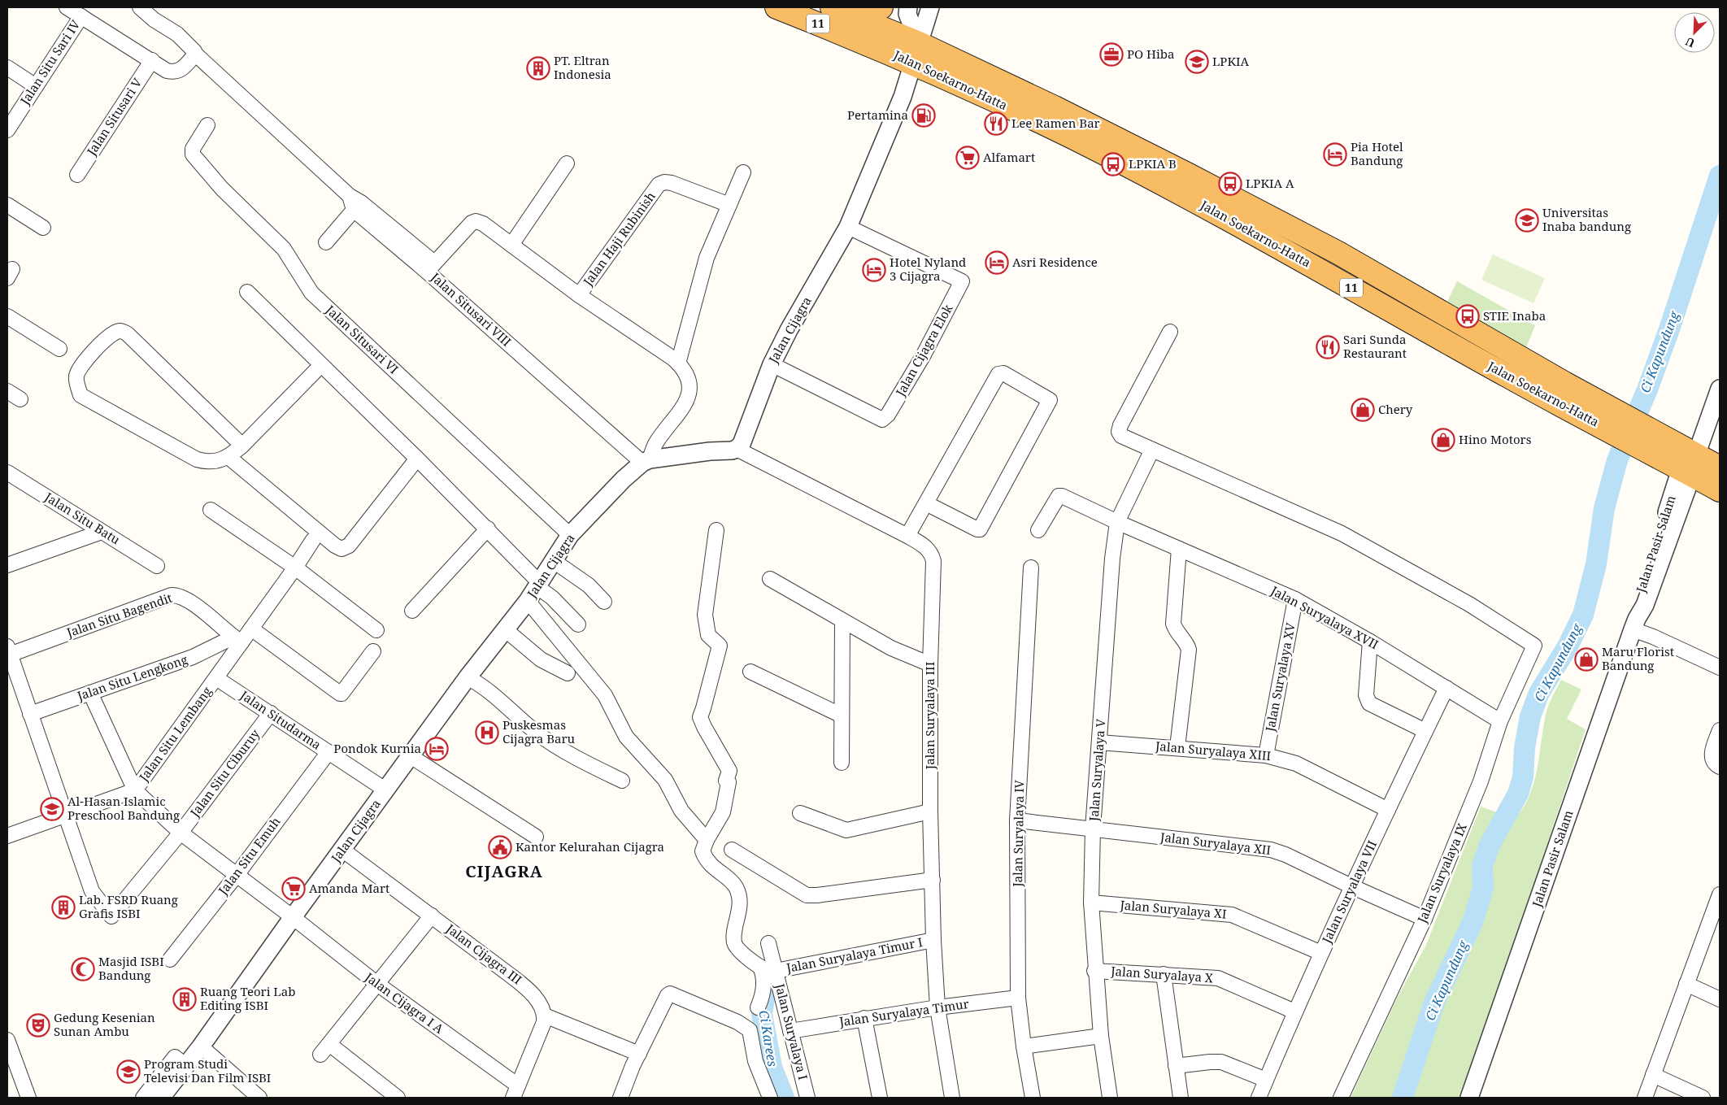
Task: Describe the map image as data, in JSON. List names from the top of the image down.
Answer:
{
  "streets": {
    "highway": ["11", "Jalan Soekarno-Hatta"],
    "street": [
      "Jalan Situ Sari IV",
      "Jalan Situsari V",
      "Jalan Haji Rubinish",
      "Jalan Situsari VIII",
      "Jalan Cijagra",
      "Jalan Situsari VI",
      "Jalan Cijagra Elok",
      "Jalan Situ Batu",
      "Jalan Pasir Salam",
      "Jalan Situ Bagendit",
      "Jalan Suryalaya XVII",
      "Jalan Suryalaya XV",
      "Jalan Situ Lengkong",
      "Jalan Suryalaya III",
      "Jalan Situdarma",
      "Jalan Situ Lembang",
      "Jalan Suryalaya XIII",
      "Jalan Suryalaya V",
      "Jalan Situ Ciburuy",
      "Jalan Suryalaya IV",
      "Jalan Suryalaya XII",
      "Jalan Situ Emuh",
      "Jalan Suryalaya IX",
      "Jalan Suryalaya VII",
      "Jalan Suryalaya XI",
      "Jalan Cijagra III",
      "Jalan Suryalaya Timur I",
      "Jalan Suryalaya X",
      "Jalan Cijagra I A",
      "Jalan Suryalaya Timur",
      "Jalan Suryalaya I"
    ]
  },
  "crossings": [
    ["Jalan Soekarno-Hatta", "Jalan Cijagra"],
    ["Jalan Soekarno-Hatta", "Jalan Pasir Salam"],
    ["Jalan Haji Rubinish", "Jalan Situsari VIII"],
    ["Jalan Situsari VIII", "Jalan Cijagra"],
    ["Jalan Cijagra", "Jalan Situsari VI"],
    ["Jalan Cijagra", "Jalan Cijagra Elok"],
    ["Jalan Cijagra", "Jalan Suryalaya III"],
    ["Jalan Cijagra", "Jalan Situdarma"],
    ["Jalan Cijagra", "Jalan Cijagra III"],
    ["Jalan Cijagra", "Jalan Cijagra I A"],
    ["Jalan Situ Bagendit", "Jalan Situ Lengkong"],
    ["Jalan Situ Bagendit", "Jalan Situ Lembang"],
    ["Jalan Suryalaya XVII", "Jalan Suryalaya XV"],
    ["Jalan Suryalaya XVII", "Jalan Suryalaya V"],
    ["Jalan Suryalaya XVII", "Jalan Suryalaya IX"],
    ["Jalan Suryalaya XVII", "Jalan Suryalaya VII"],
    ["Jalan Suryalaya XV", "Jalan Suryalaya XIII"],
    ["Jalan Situ Lengkong", "Jalan Situ Lembang"],
    ["Jalan Suryalaya III", "Jalan Suryalaya Timur I"],
    ["Jalan Suryalaya III", "Jalan Suryalaya Timur"],
    ["Jalan Situdarma", "Jalan Situ Lembang"],
    ["Jalan Situdarma", "Jalan Situ Ciburuy"],
    ["Jalan Situdarma", "Jalan Situ Emuh"],
    ["Jalan Situ Lembang", "Jalan Situ Ciburuy"],
    ["Jalan Situ Lembang", "Jalan Cijagra I A"],
    ["Jalan Suryalaya XIII", "Jalan Suryalaya V"],
    ["Jalan Suryalaya XIII", "Jalan Suryalaya VII"],
    ["Jalan Suryalaya V", "Jalan Suryalaya XII"],
    ["Jalan Suryalaya V", "Jalan Suryalaya IX"],
    ["Jalan Suryalaya V", "Jalan Suryalaya XI"],
    ["Jalan Suryalaya V", "Jalan Suryalaya X"],
    ["Jalan Situ Ciburuy", "Jalan Cijagra I A"],
    ["Jalan Suryalaya IV", "Jalan Suryalaya XII"],
    ["Jalan Suryalaya IV", "Jalan Suryalaya Timur"],
    ["Jalan Suryalaya XII", "Jalan Suryalaya IX"],
    ["Jalan Suryalaya XII", "Jalan Suryalaya VII"],
    ["Jalan Situ Emuh", "Jalan Cijagra I A"],
    ["Jalan Suryalaya VII", "Jalan Suryalaya XI"],
    ["Jalan Suryalaya VII", "Jalan Suryalaya X"],
    ["Jalan Suryalaya Timur I", "Jalan Suryalaya I"],
    ["Jalan Suryalaya Timur", "Jalan Suryalaya I"]
  ],
  "districts": ["CIJAGRA"],
  "water": ["Ci Kapundung", "Ci Karees"],
  "places": {
    "office": ["PO Hiba"],
    "school or university": [
      "LPKIA",
      "Universitas Inaba bandung",
      "Al-Hasan Islamic Preschool Bandung",
      "Program Studi Televisi Dan Film ISBI"
    ],
    "building": ["PT. Eltran Indonesia", "Lab. FSRD Ruang Grafis ISBI", "Ruang Teori Lab Editing ISBI"],
    "fuel station": ["Pertamina"],
    "restaurant": ["Lee Ramen Bar", "Sari Sunda Restaurant"],
    "hotel": [
      "Pia Hotel Bandung",
      "Asri Residence",
      "Hotel Nyland 3 Cijagra",
      "Pondok Kurnia"
    ],
    "supermarket": ["Alfamart", "Amanda Mart"],
    "bus stop": ["LPKIA B", "LPKIA A", "STIE Inaba"],
    "shop": ["Chery", "Hino Motors", "Maru Florist Bandung"],
    "hospital": ["Puskesmas Cijagra Baru"],
    "public building": ["Kantor Kelurahan Cijagra"],
    "mosque": ["Masjid ISBI Bandung"],
    "theatre": ["Gedung Kesenian Sunan Ambu"]
  },
  "north": "bottom left"
}
